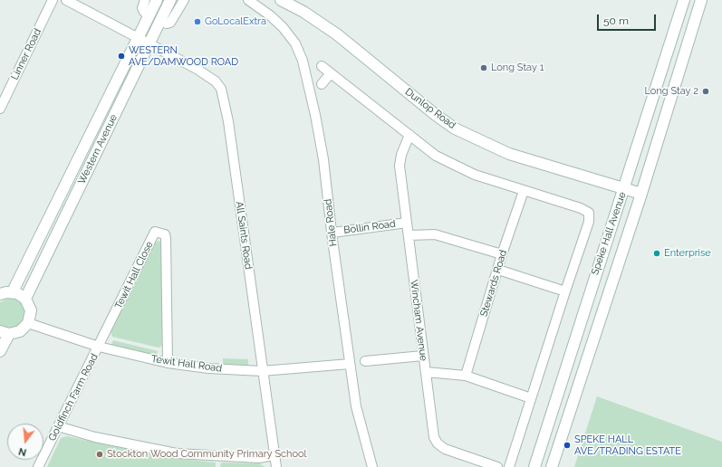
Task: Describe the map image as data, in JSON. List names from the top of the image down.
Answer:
{
  "streets": {
    "street": [
      "Linner Road",
      "Dunlop Road",
      "Western Avenue",
      "Hale Road",
      "Bollin Road",
      "Speke Hall Avenue",
      "All Saints Road",
      "Tewit Hall Close",
      "Stewards Road",
      "Wincham Avenue",
      "Tewit Hall Road",
      "Goldfinch Farm Road"
    ]
  },
  "crossings": [
    ["Dunlop Road", "Speke Hall Avenue"],
    ["Western Avenue", "All Saints Road"],
    ["Hale Road", "Bollin Road"],
    ["Hale Road", "Tewit Hall Road"],
    ["Bollin Road", "Wincham Avenue"],
    ["All Saints Road", "Tewit Hall Road"],
    ["Tewit Hall Close", "Tewit Hall Road"],
    ["Tewit Hall Close", "Goldfinch Farm Road"],
    ["Tewit Hall Road", "Goldfinch Farm Road"]
  ],
  "places": [
    "GoLocalExtra",
    "WESTERN AVE/DAMWOOD ROAD",
    "Long Stay 1",
    "Long Stay 2",
    "Enterprise",
    "SPEKE HALL AVE/TRADING ESTATE",
    "Stockton Wood Community Primary School"
  ],
  "scale_bar": "50 m",
  "north": "bottom"
}
